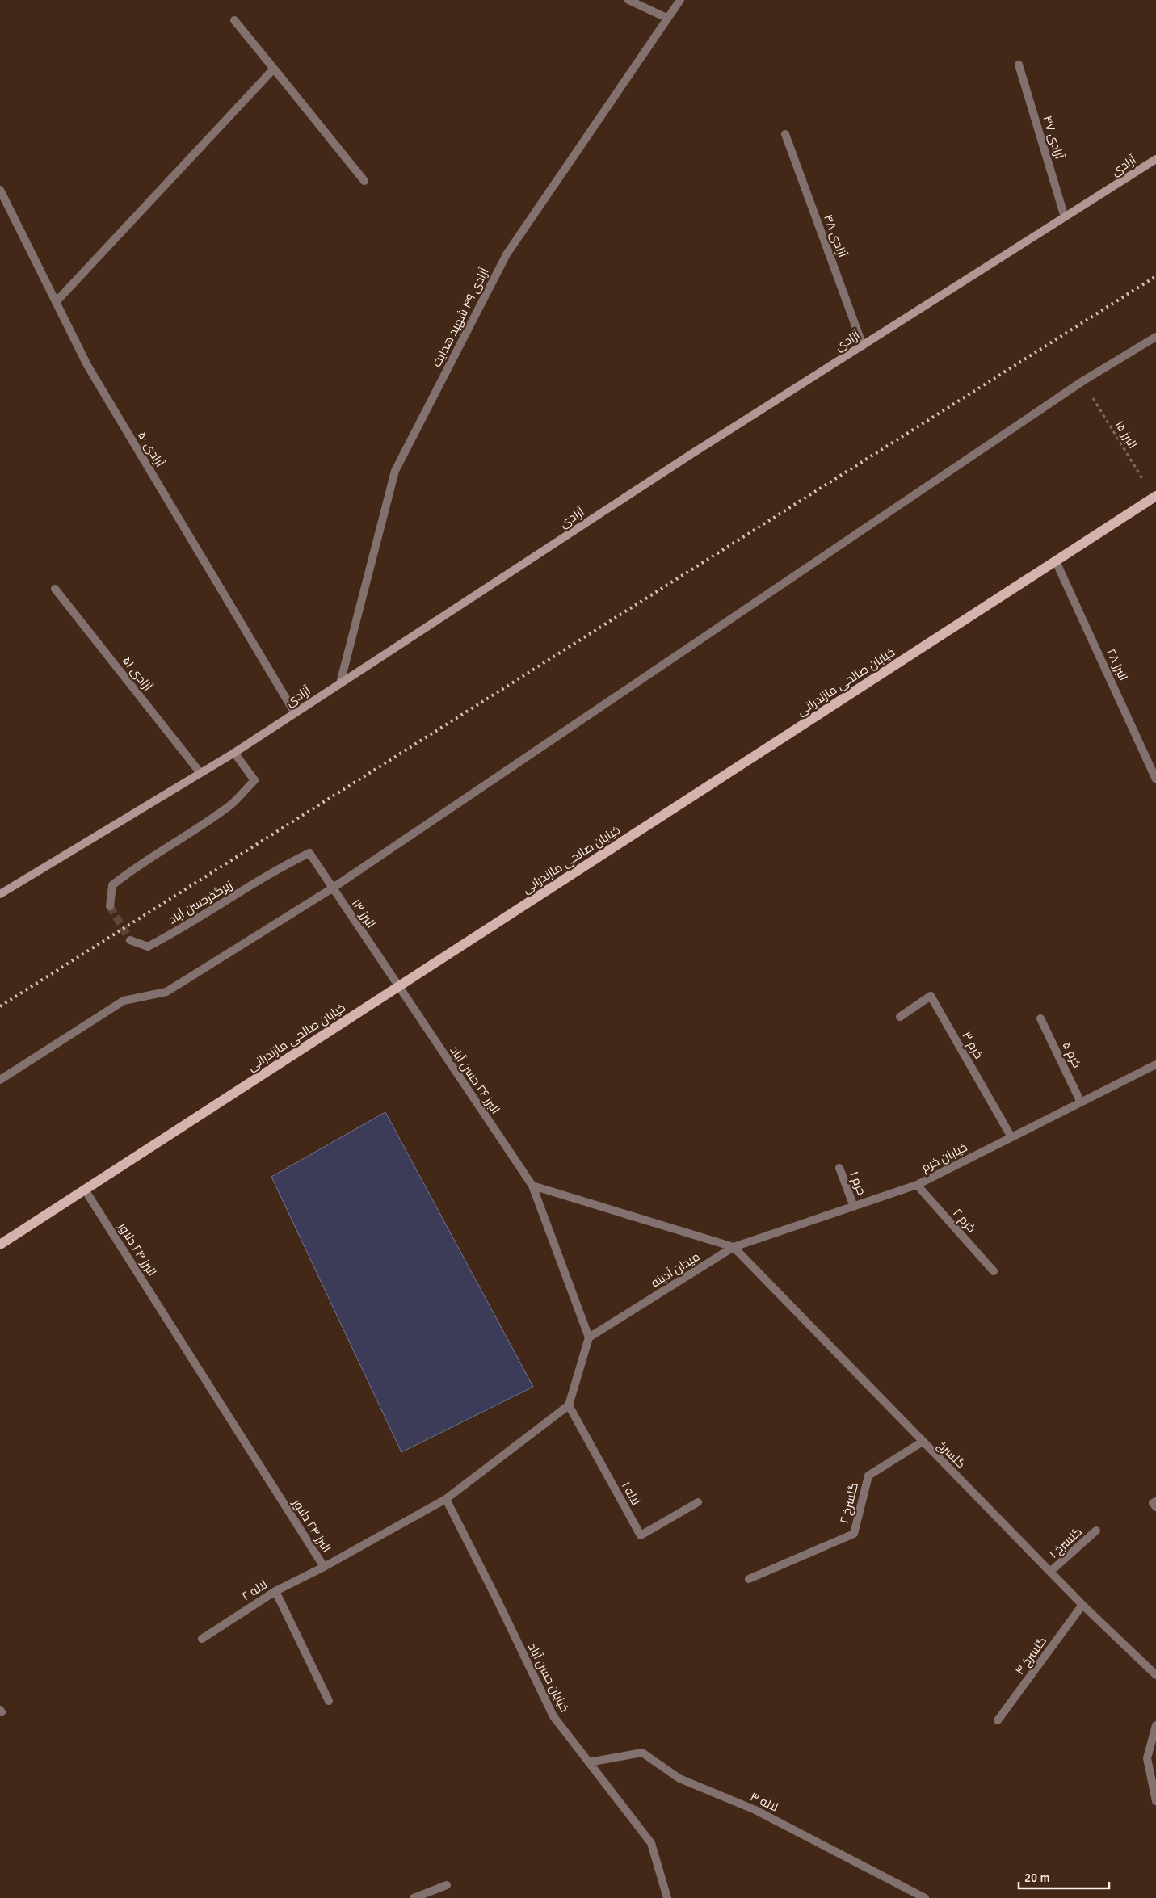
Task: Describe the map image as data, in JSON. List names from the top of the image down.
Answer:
{
  "streets": {
    "main road": ["آزادی", "خیابان صالحی مازندرانی"],
    "street": [
      "آزادی ۴۷",
      "آزادی ۴۸",
      "آزادی ۴۹ شهید هدایت",
      "آزادی ۵۰",
      "البرز ۲۸",
      "آزادی ۵۱",
      "زیرگذرحسن آباد",
      "البرز ۱۳",
      "خرم ۳",
      "خرم ۵",
      "البرز ۲۶ حسن آباد",
      "خیابان خرم",
      "خرم ۱",
      "خرم ۲",
      "البرز ۲۴ دلاور",
      "میدان آدینه",
      "گلسرخ",
      "لاله ۱",
      "گلسرخ ۲",
      "گلسرخ ۱",
      "لاله ۲",
      "گلسرخ ۴",
      "خیابان حسن آباد",
      "لاله ۳"
    ],
    "path": ["البرز ۱۵"]
  },
  "crossings": [
    ["آزادی ۴۷", "آزادی"],
    ["آزادی", "آزادی ۴۸"],
    ["آزادی", "آزادی ۴۹ شهید هدایت"],
    ["آزادی", "آزادی ۵۰"],
    ["آزادی", "آزادی ۵۱"],
    ["البرز ۱۵", "خیابان صالحی مازندرانی"],
    ["البرز ۲۸", "خیابان صالحی مازندرانی"],
    ["خیابان صالحی مازندرانی", "البرز ۱۳"],
    ["خیابان صالحی مازندرانی", "البرز ۲۶ حسن آباد"],
    ["خیابان صالحی مازندرانی", "البرز ۲۴ دلاور"],
    ["زیرگذرحسن آباد", "البرز ۱۳"],
    ["البرز ۱۳", "البرز ۲۶ حسن آباد"],
    ["خرم ۳", "خیابان خرم"],
    ["خرم ۵", "خیابان خرم"],
    ["البرز ۲۶ حسن آباد", "میدان آدینه"],
    ["خیابان خرم", "خرم ۱"],
    ["خیابان خرم", "خرم ۲"],
    ["خیابان خرم", "میدان آدینه"],
    ["خیابان خرم", "گلسرخ"],
    ["البرز ۲۴ دلاور", "لاله ۱"],
    ["البرز ۲۴ دلاور", "لاله ۲"],
    ["البرز ۲۴ دلاور", "خیابان حسن آباد"],
    ["میدان آدینه", "گلسرخ"],
    ["گلسرخ", "گلسرخ ۲"],
    ["گلسرخ", "گلسرخ ۱"],
    ["گلسرخ", "گلسرخ ۴"],
    ["خیابان حسن آباد", "لاله ۳"]
  ],
  "scale_bar": "20 m"
}
